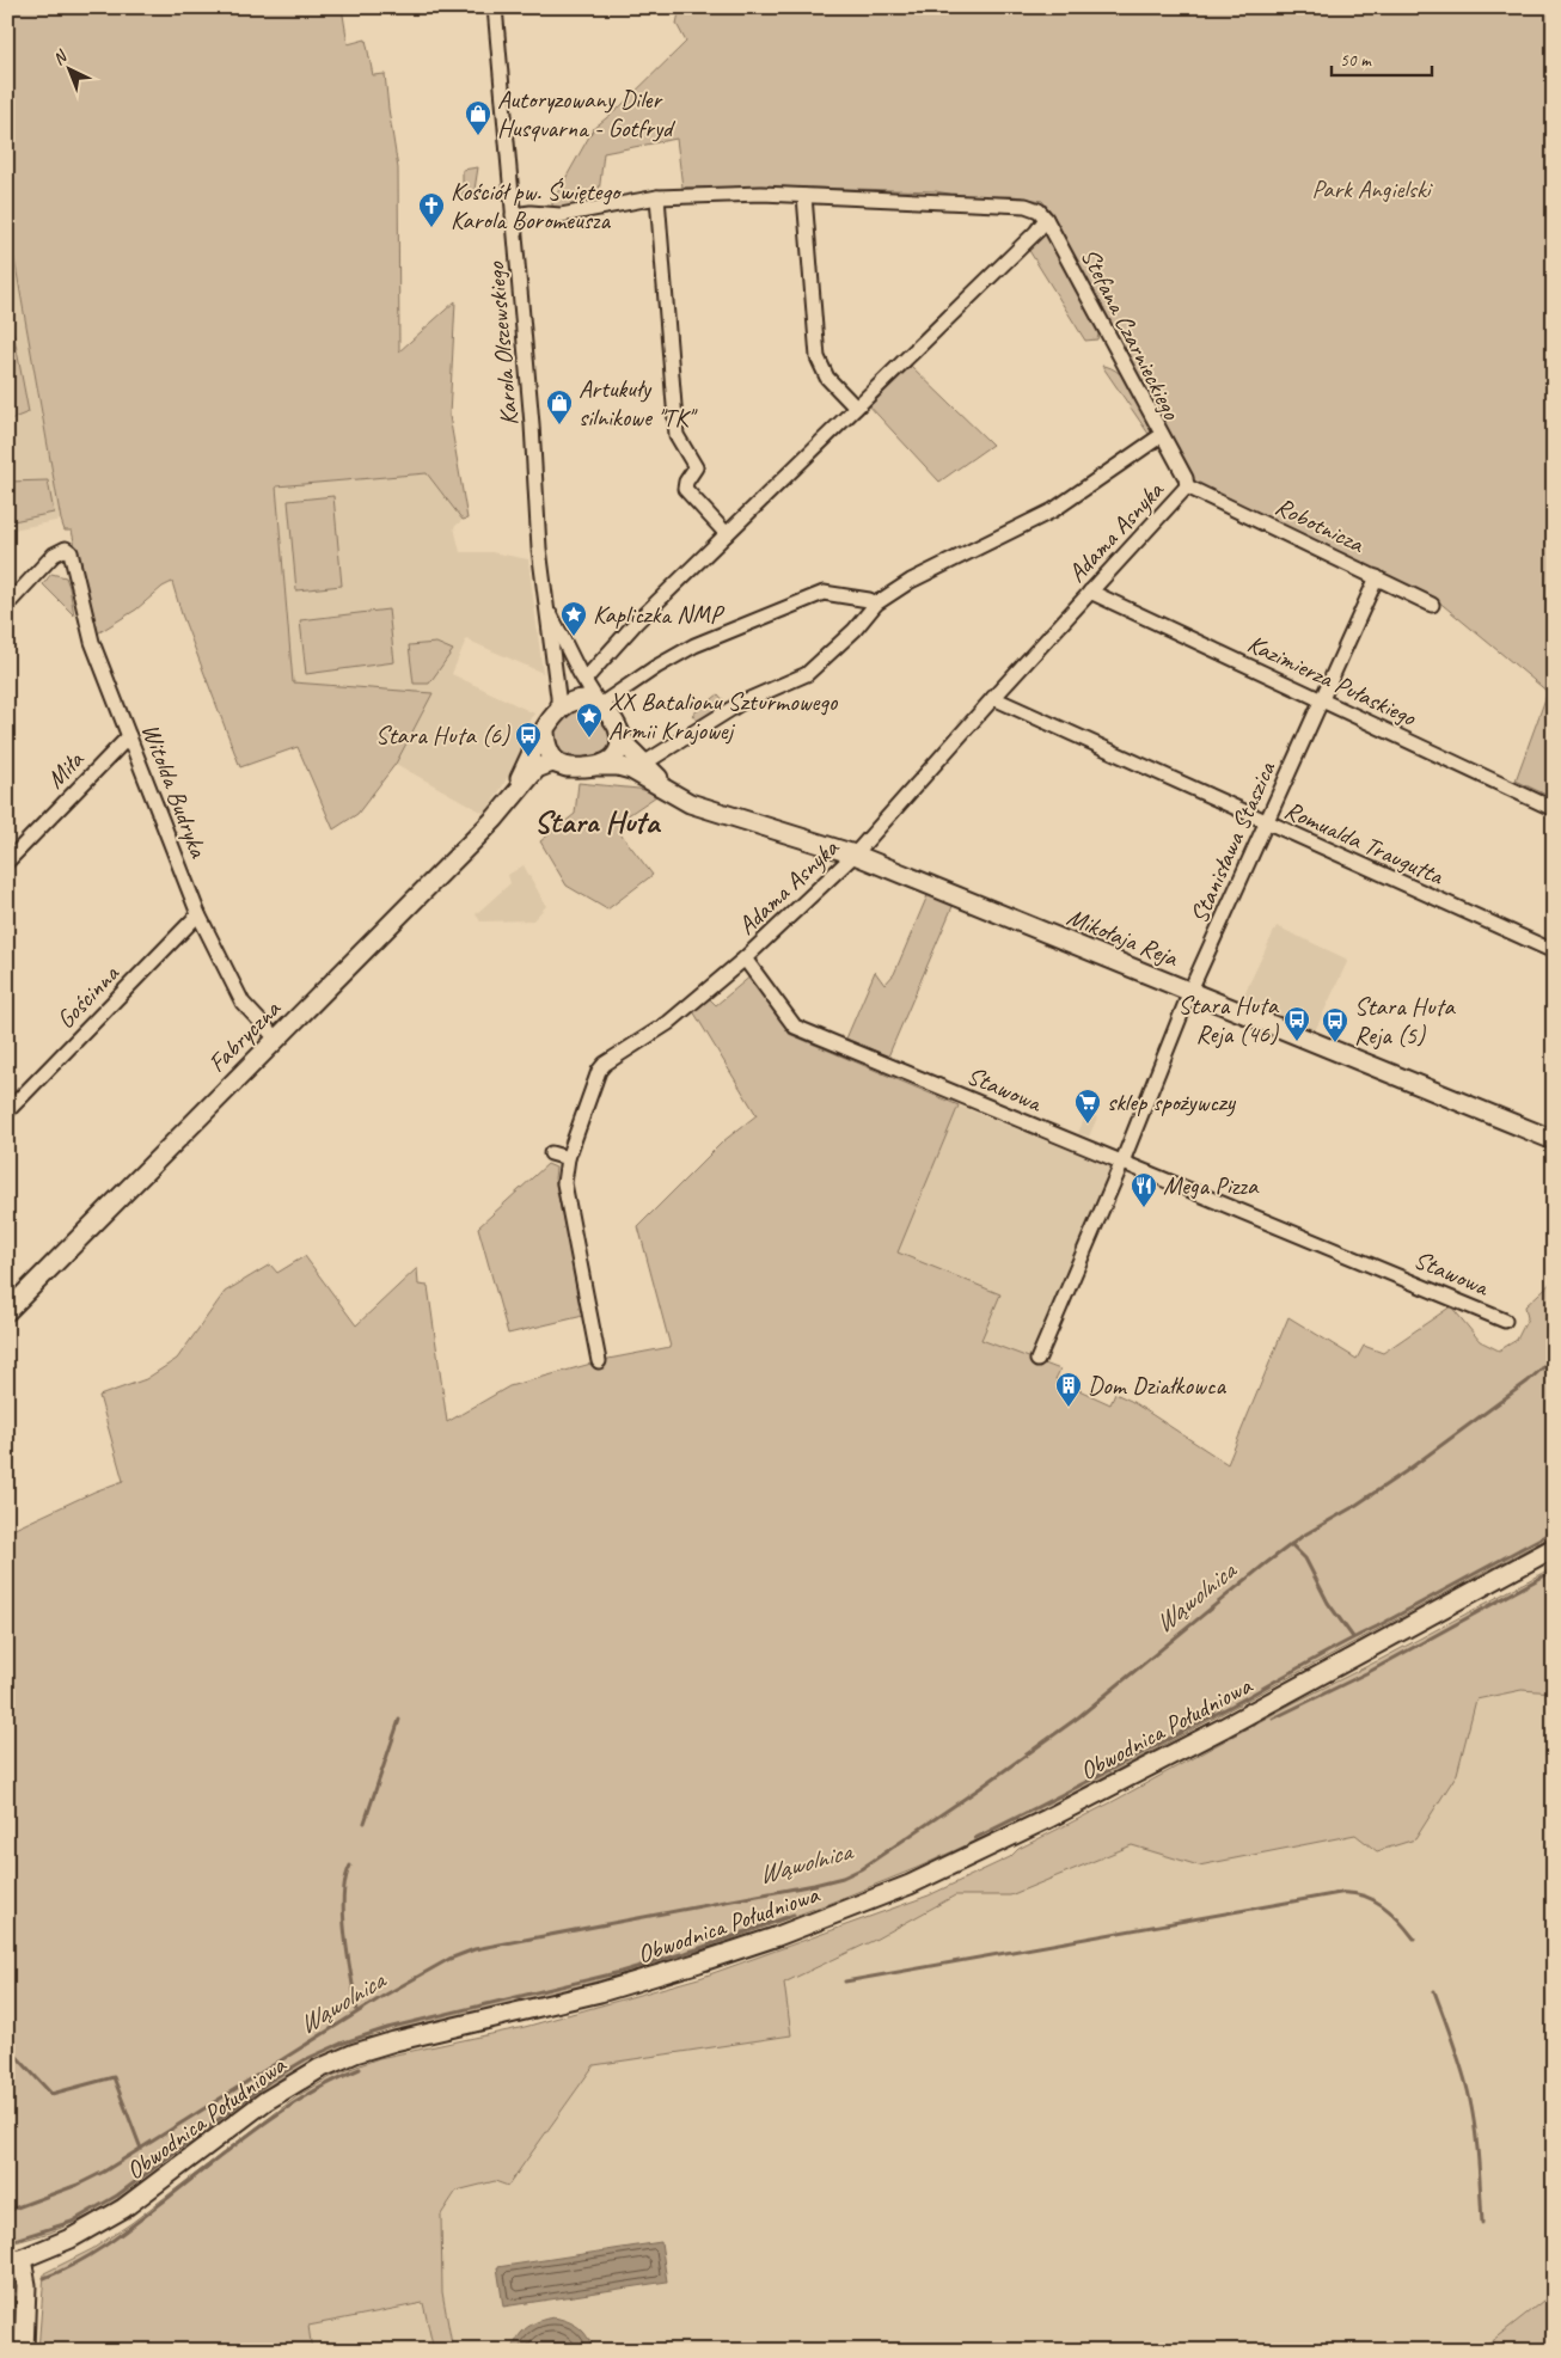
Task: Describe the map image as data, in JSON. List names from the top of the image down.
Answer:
{
  "streets": {
    "street": [
      "Stefana Czarnieckiego",
      "Karola Olszewskiego",
      "Robotnicza",
      "Adama Asnyka",
      "Kazimierza Pułaskiego",
      "Miła",
      "Witolda Budryka",
      "Stanisława Staszica",
      "Romualda Traugutta",
      "Mikołaja Reja",
      "Gościnna",
      "Fabryczna",
      "Stawowa",
      "Obwodnica Południowa"
    ]
  },
  "crossings": [
    ["Stefana Czarnieckiego", "Mikołaja Reja"],
    ["Karola Olszewskiego", "Fabryczna"],
    ["Robotnicza", "Adama Asnyka"],
    ["Robotnicza", "Stanisława Staszica"],
    ["Adama Asnyka", "Kazimierza Pułaskiego"],
    ["Adama Asnyka", "Romualda Traugutta"],
    ["Adama Asnyka", "Mikołaja Reja"],
    ["Adama Asnyka", "Stawowa"],
    ["Kazimierza Pułaskiego", "Stanisława Staszica"],
    ["Miła", "Witolda Budryka"],
    ["Witolda Budryka", "Gościnna"],
    ["Witolda Budryka", "Fabryczna"],
    ["Stanisława Staszica", "Romualda Traugutta"],
    ["Stanisława Staszica", "Mikołaja Reja"],
    ["Stanisława Staszica", "Stawowa"]
  ],
  "districts": ["Stara Huta"],
  "water": ["Wąwolnica"],
  "parks": ["Park Angielski"],
  "places": {
    "shop": ["Autoryzowany Diler Husqvarna - Gotfryd", "Artukuły silnikowe \"TK\""],
    "church": ["Kościół pw. Świętego Karola Boromeusza"],
    "place": ["Kapliczka NMP", "XX Batalionu Szturmowego Armii Krajowej"],
    "bus stop": ["Stara Huta (6)", "Stara Huta Reja (46)", "Stara Huta Reja (5)"],
    "supermarket": ["sklep spożywczy"],
    "restaurant": ["Mega Pizza"],
    "building": ["Dom Działkowca"]
  },
  "scale_bar": "50 m",
  "north": "top left"
}
